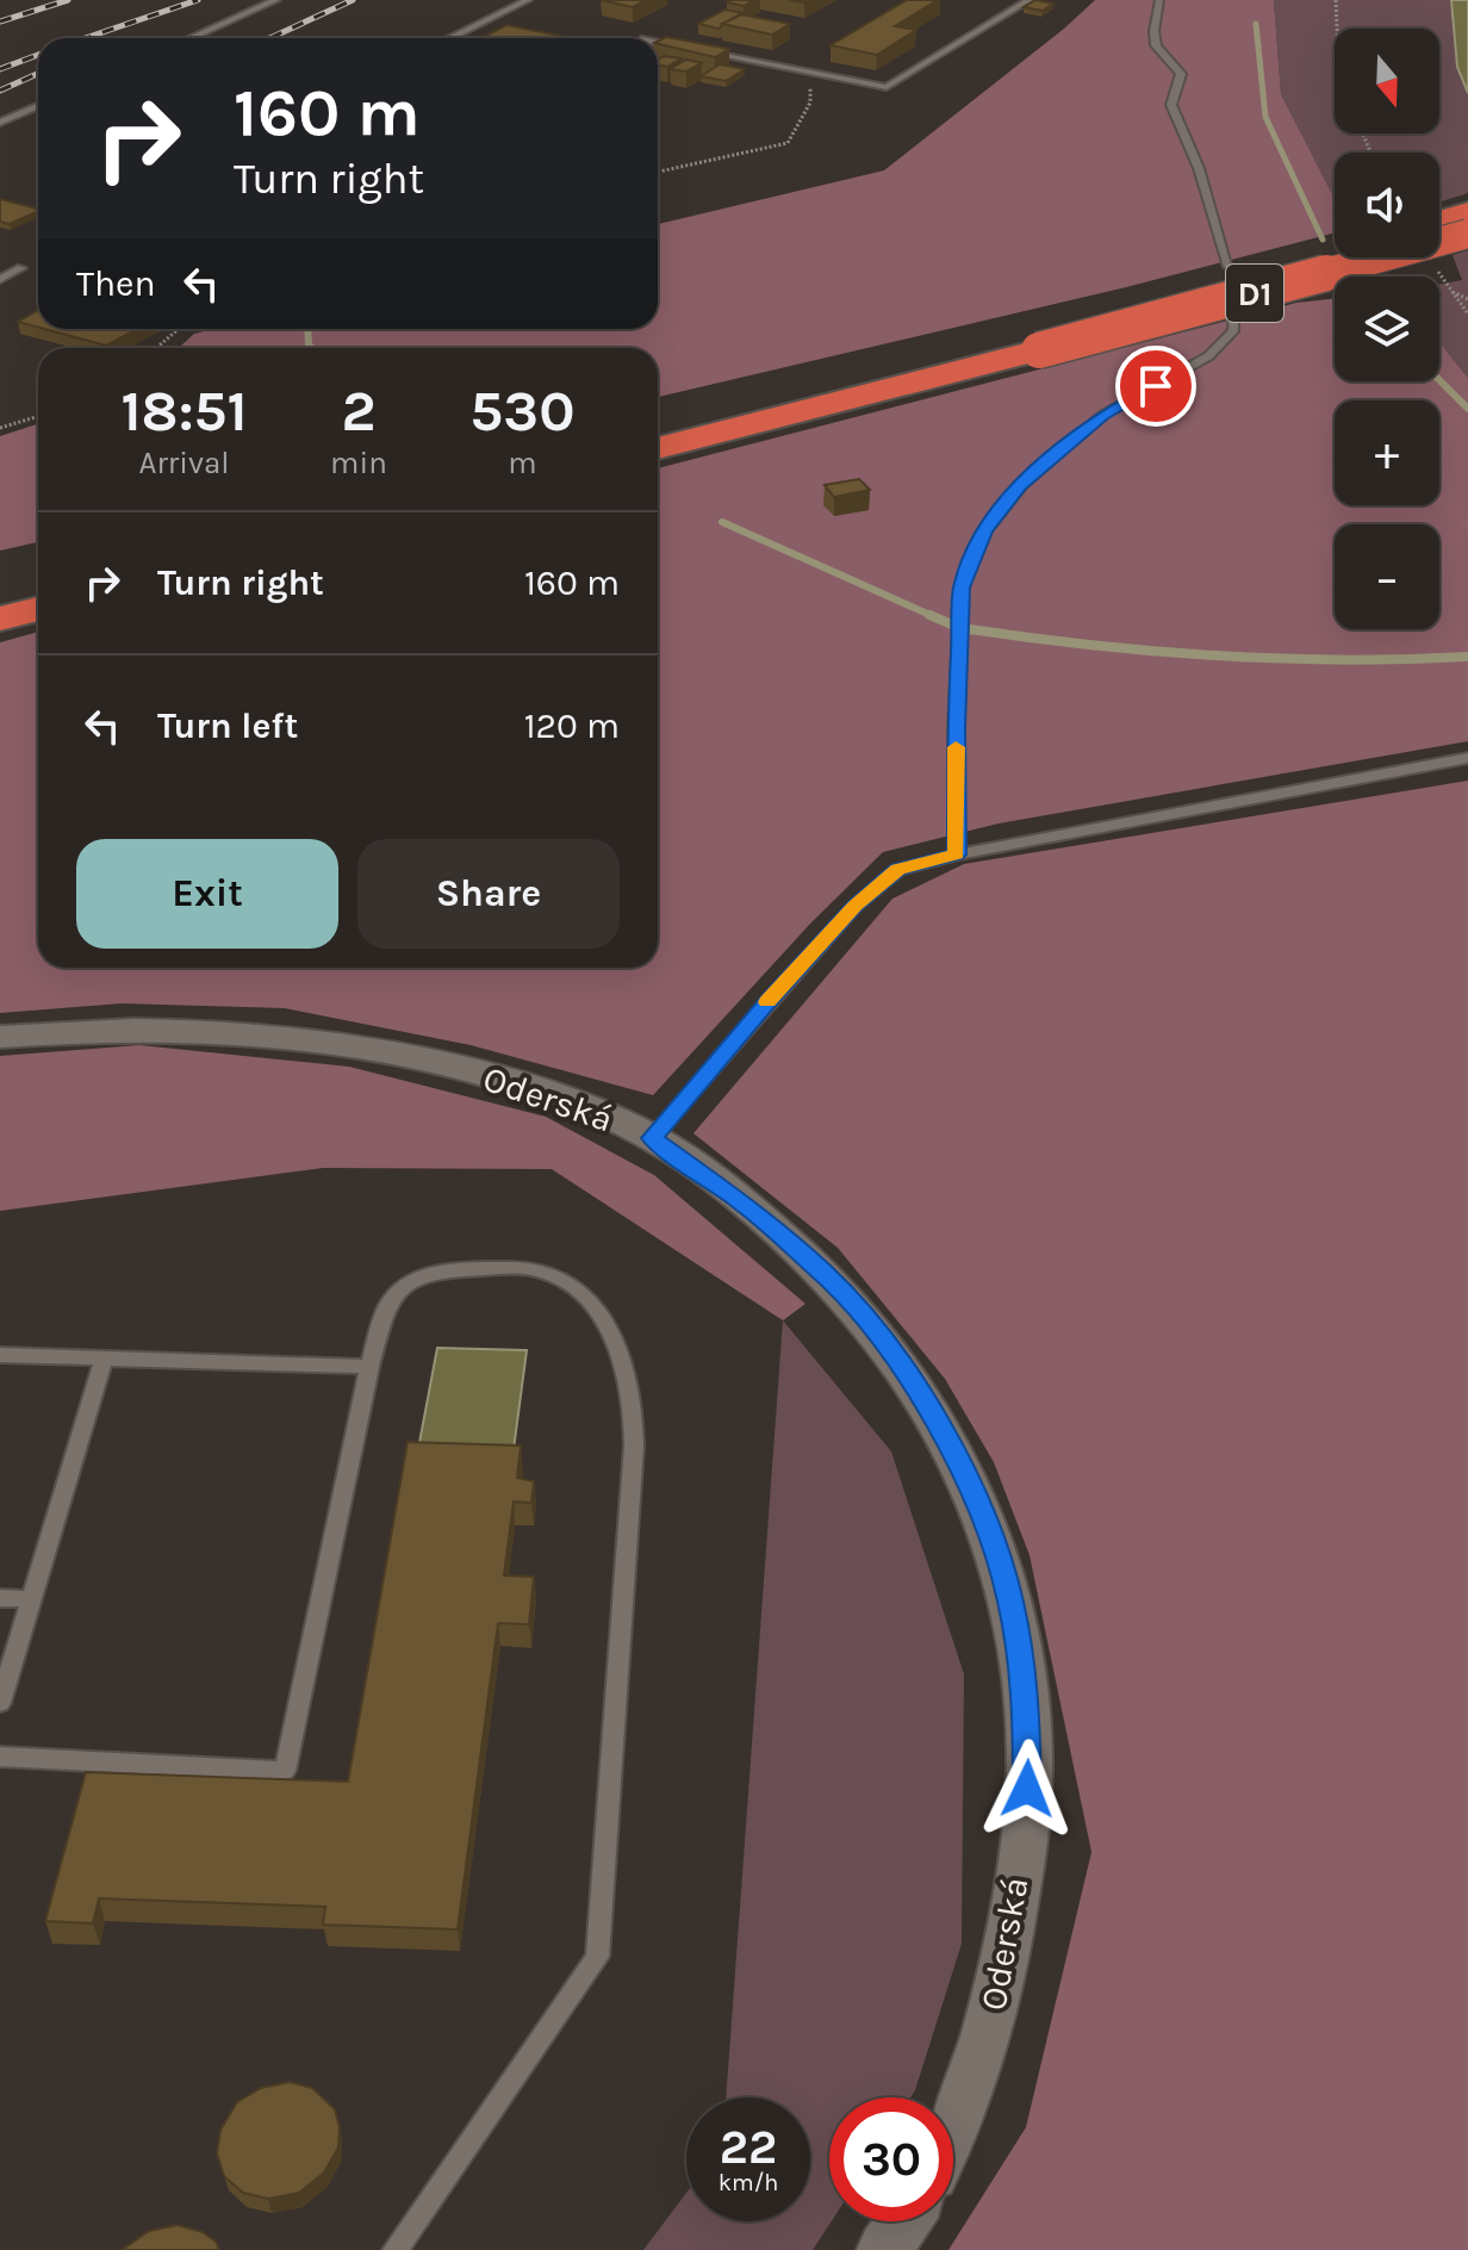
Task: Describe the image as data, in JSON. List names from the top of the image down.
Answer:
{
  "streets": {
    "highway": ["D1"],
    "street": ["Oderská"]
  },
  "north": "bottom",
  "page": {
    "map_buttons": ["+", "−"],
    "turn": ["160 m", "Turn right"],
    "then": "Then",
    "eta": [
      "18:51",
      "Arrival",
      "2",
      "min",
      "530",
      "m"
    ],
    "list": [
      {
        "name": "Turn right",
        "value": "160 m"
      },
      {
        "name": "Turn left",
        "value": "120 m"
      }
    ],
    "buttons": ["Exit", "Share"],
    "speed": "22 km/h",
    "limit": "30"
  }
}
